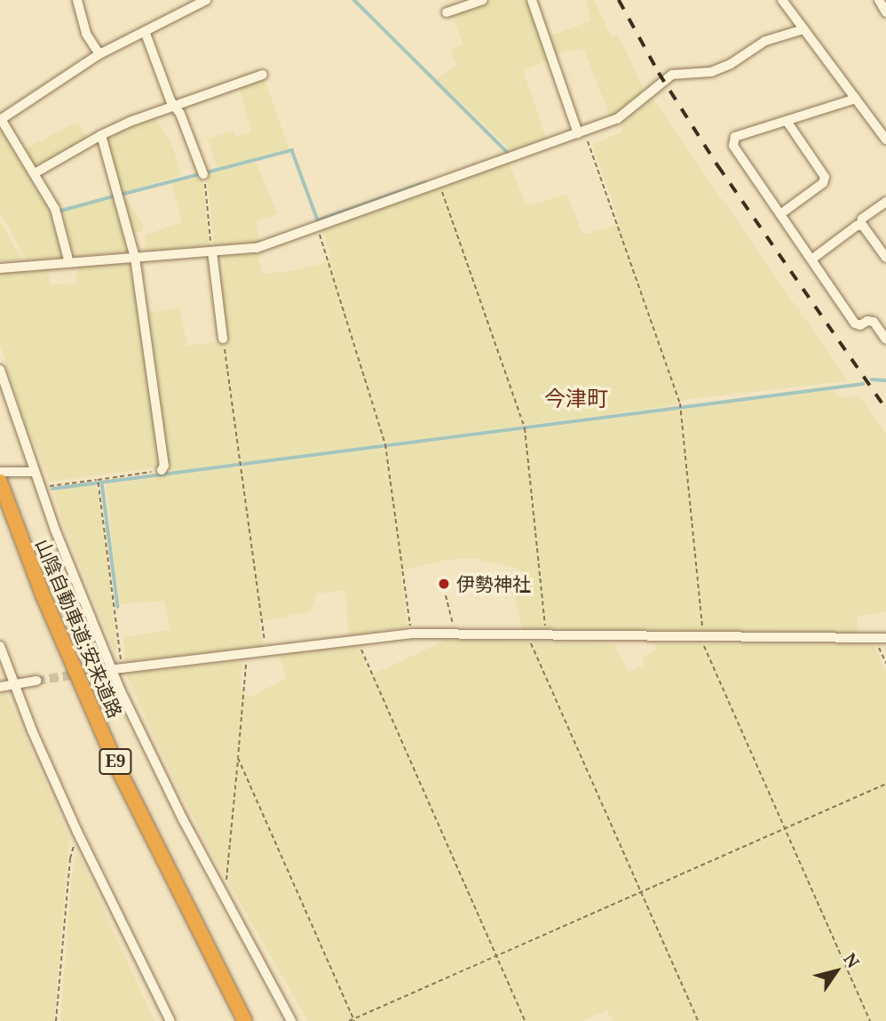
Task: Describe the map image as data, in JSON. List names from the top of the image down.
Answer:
{
  "streets": {
    "highway": ["山陰自動車道;安来道路", "E9"]
  },
  "districts": ["今津町"],
  "places": ["伊勢神社"],
  "north": "top right"
}
